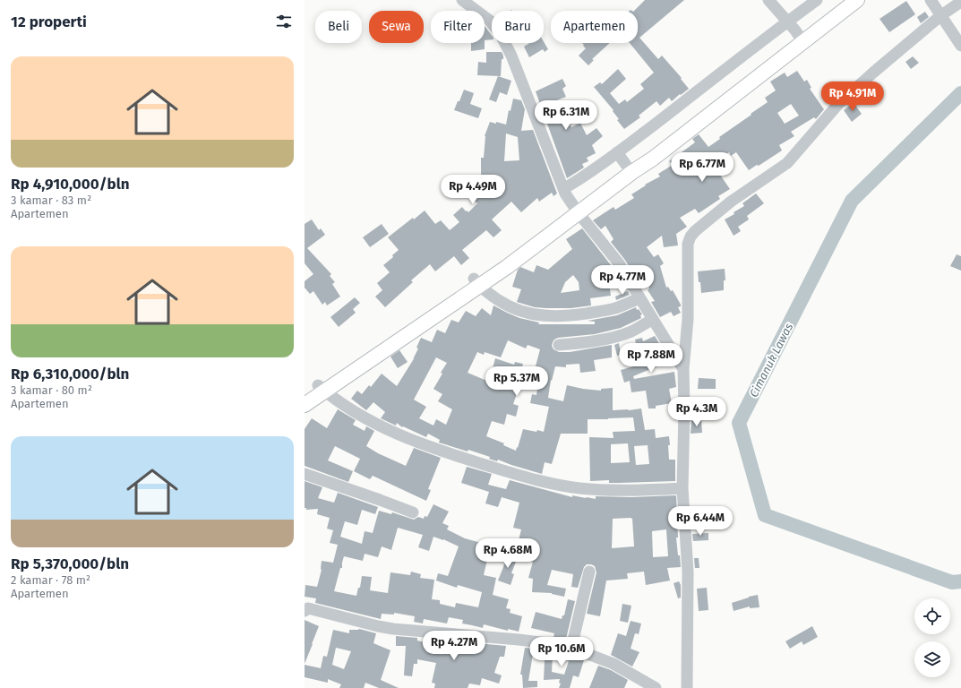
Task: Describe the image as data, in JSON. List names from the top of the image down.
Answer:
{
  "water": ["Cimanuk Lawas"],
  "page": {
    "heading": "12 properti",
    "chip": [
      "Beli",
      "Sewa",
      "Filter",
      "Baru",
      "Apartemen"
    ],
    "list": [
      {
        "name": "Rp 4,910,000/bln",
        "note": "3 kamar · 83 m² · Apartemen"
      },
      {
        "name": "Rp 6,310,000/bln",
        "note": "3 kamar · 80 m² · Apartemen"
      },
      {
        "name": "Rp 5,370,000/bln",
        "note": "2 kamar · 78 m² · Apartemen"
      }
    ],
    "price": [
      "Rp 4.91M",
      "Rp 6.31M",
      "Rp 6.77M",
      "Rp 4.49M",
      "Rp 4.77M",
      "Rp 7.88M",
      "Rp 5.37M",
      "Rp 4.3M",
      "Rp 6.44M",
      "Rp 4.68M",
      "Rp 4.27M",
      "Rp 10.6M"
    ]
  }
}
